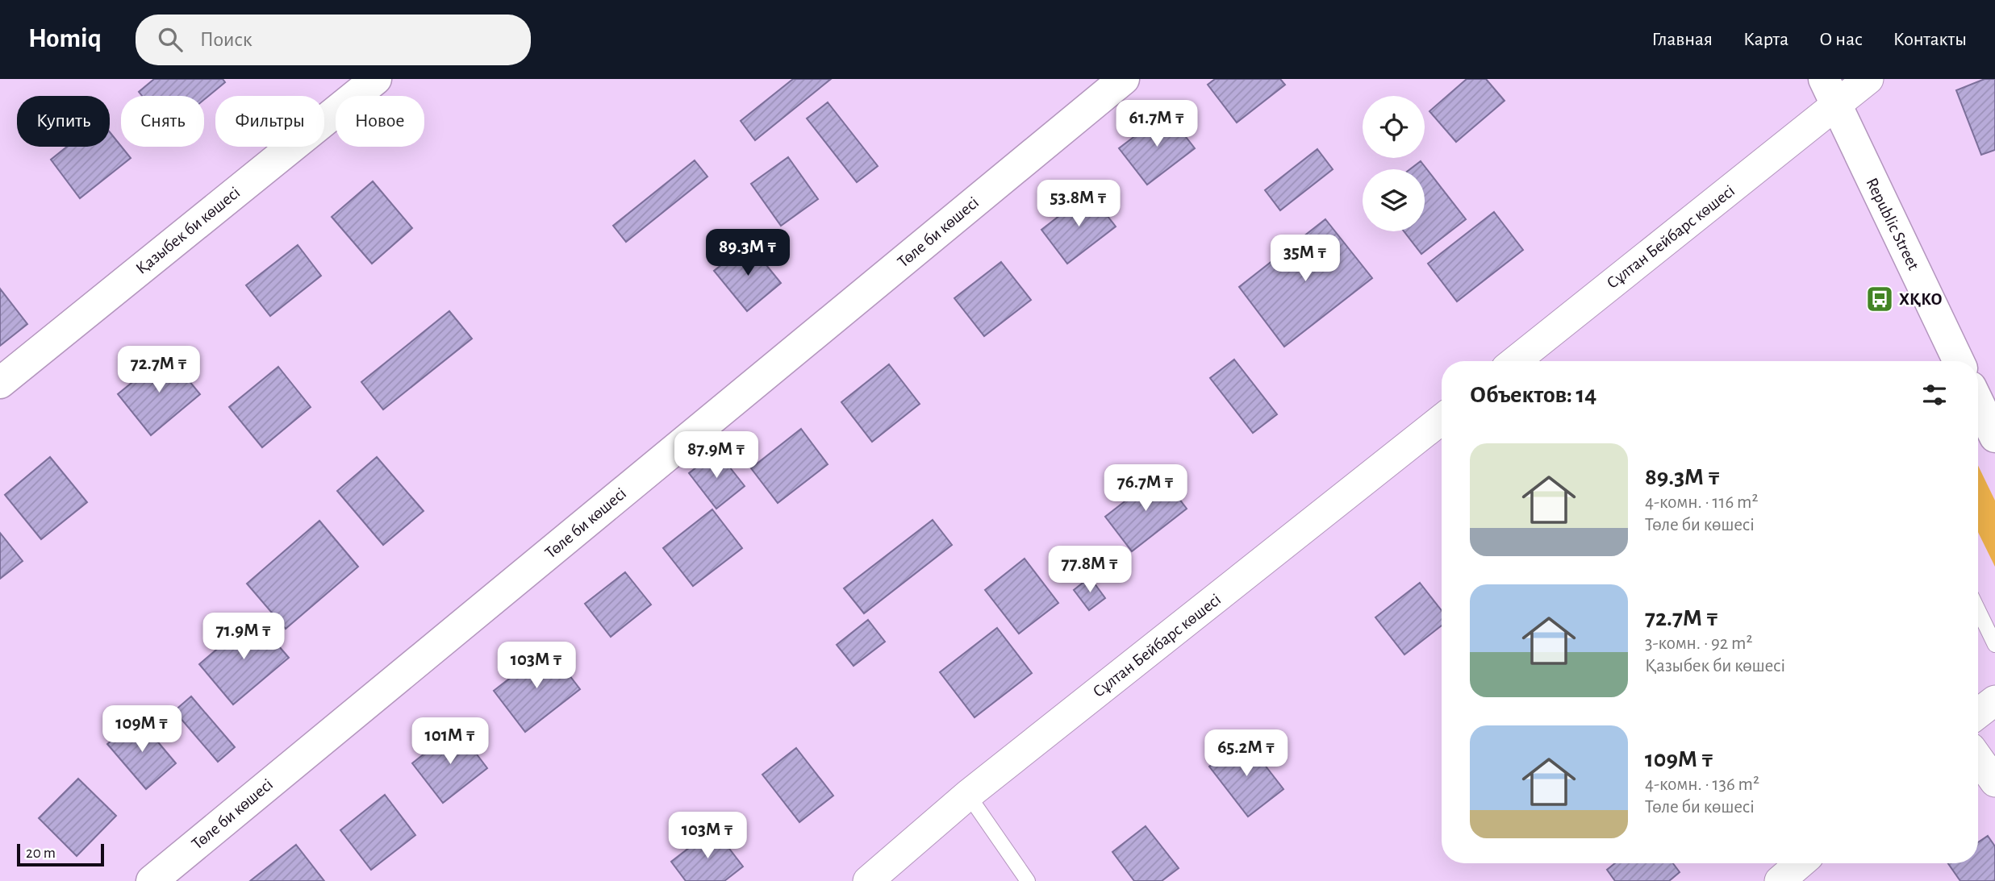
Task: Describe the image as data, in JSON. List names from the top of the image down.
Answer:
{
  "streets": {
    "street": [
      "Republic Street",
      "Қазыбек би көшесі",
      "Төле би көшесі",
      "Сұлтан Бейбарс көшесі"
    ]
  },
  "crossings": [
    ["Republic Street", "Сұлтан Бейбарс көшесі"]
  ],
  "places": {
    "bus stop": ["ХҚКО"]
  },
  "scale_bar": "20 m",
  "page": {
    "header": "Homiq",
    "search": "Поиск",
    "nav": [
      "Главная",
      "Карта",
      "О нас",
      "Контакты"
    ],
    "chip": [
      "Купить",
      "Снять",
      "Фильтры",
      "Новое"
    ],
    "price": [
      "61.7M ₸",
      "53.8M ₸",
      "89.3M ₸",
      "35M ₸",
      "72.7M ₸",
      "87.9M ₸",
      "76.7M ₸",
      "77.8M ₸",
      "71.9M ₸",
      "103M ₸",
      "109M ₸",
      "101M ₸",
      "65.2M ₸",
      "103M ₸"
    ],
    "heading": "Объектов: 14",
    "list": [
      {
        "name": "89.3M ₸",
        "note": "4-комн. · 116 m² · Төле би көшесі"
      },
      {
        "name": "72.7M ₸",
        "note": "3-комн. · 92 m² · Қазыбек би көшесі"
      },
      {
        "name": "109M ₸",
        "note": "4-комн. · 136 m² · Төле би көшесі"
      }
    ],
    "scale": "20 m"
  }
}
